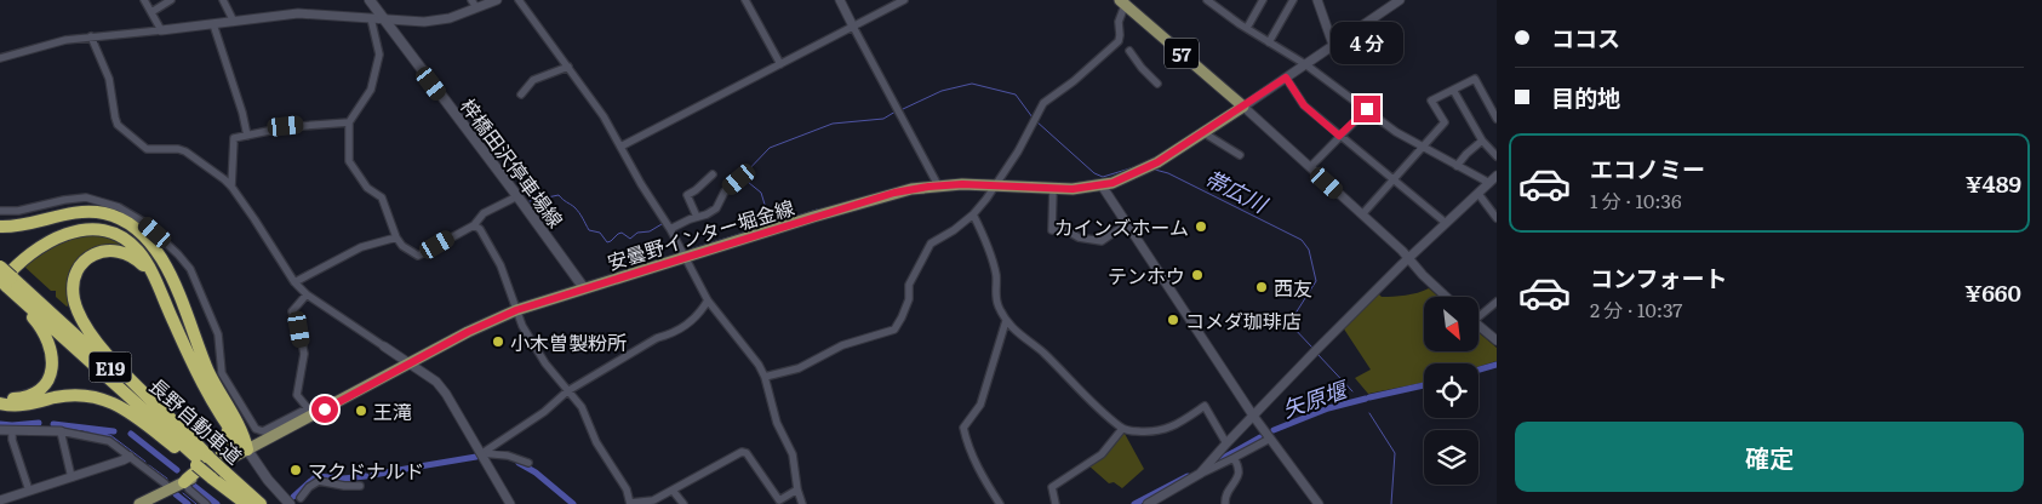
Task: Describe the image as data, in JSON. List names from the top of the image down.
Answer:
{
  "streets": {
    "highway": ["E19", "長野自動車道"],
    "main road": ["57", "梓橋田沢停車場線", "安曇野インター堀金線"]
  },
  "crossings": [
    ["57", "安曇野インター堀金線"],
    ["梓橋田沢停車場線", "安曇野インター堀金線"]
  ],
  "water": ["帯広川", "矢原堰"],
  "places": [
    "カインズホーム",
    "テンホウ",
    "西友",
    "コメダ珈琲店",
    "小木曽製粉所",
    "王滝",
    "マクドナルド"
  ],
  "north": "bottom right",
  "page": {
    "banner": ["ココス", "目的地"],
    "bubble": "4 分",
    "list": [
      {
        "name": "エコノミー",
        "note": "1 分 · 10:36",
        "value": "¥489"
      },
      {
        "name": "コンフォート",
        "note": "2 分 · 10:37",
        "value": "¥660"
      }
    ],
    "buttons": "確定"
  }
}
